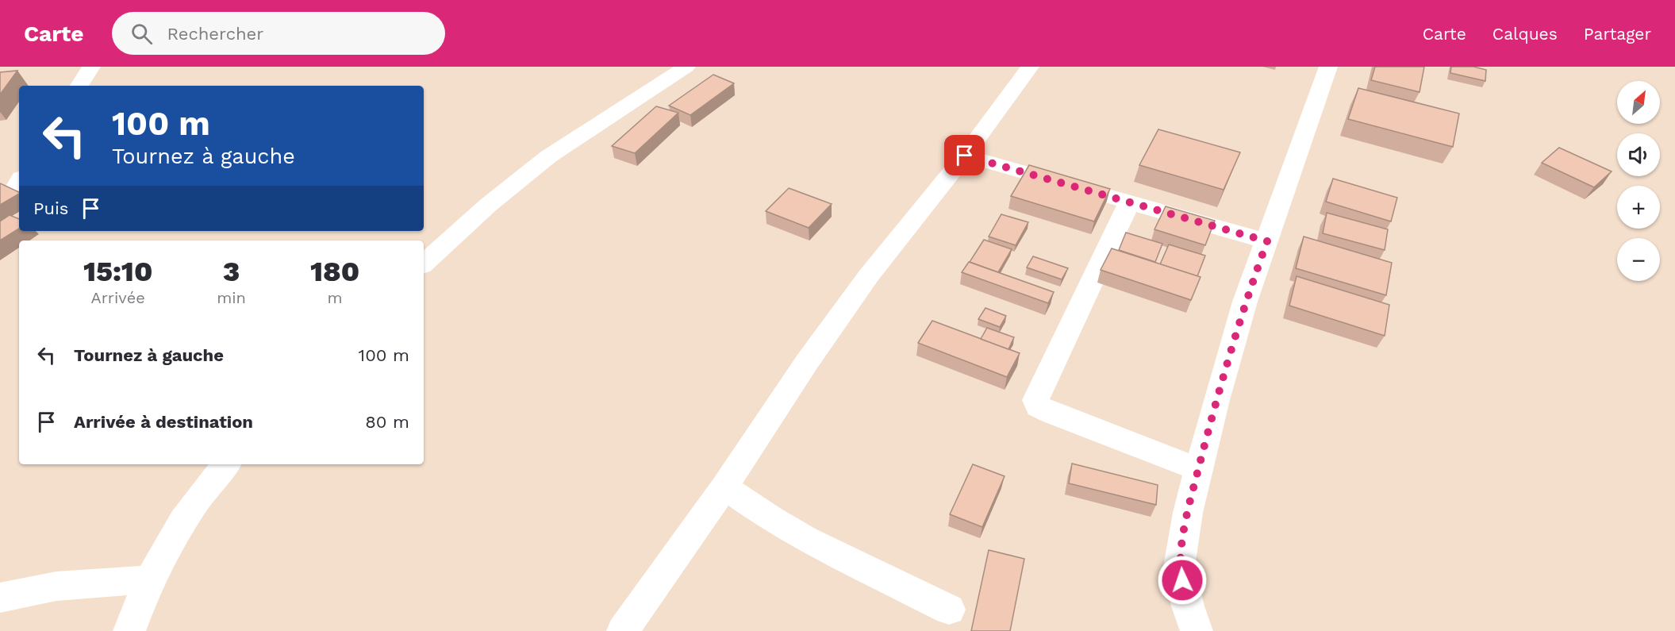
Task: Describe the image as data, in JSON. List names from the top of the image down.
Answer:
{
  "north": "top right",
  "page": {
    "header": "Carte",
    "search": "Rechercher",
    "nav": ["Carte", "Calques", "Partager"],
    "map_buttons": ["+", "−"],
    "turn": ["100 m", "Tournez à gauche"],
    "then": "Puis",
    "eta": [
      "15:10",
      "Arrivée",
      "3",
      "min",
      "180",
      "m"
    ],
    "list": [
      {
        "name": "Tournez à gauche",
        "value": "100 m"
      },
      {
        "name": "Arrivée à destination",
        "value": "80 m"
      }
    ]
  }
}
